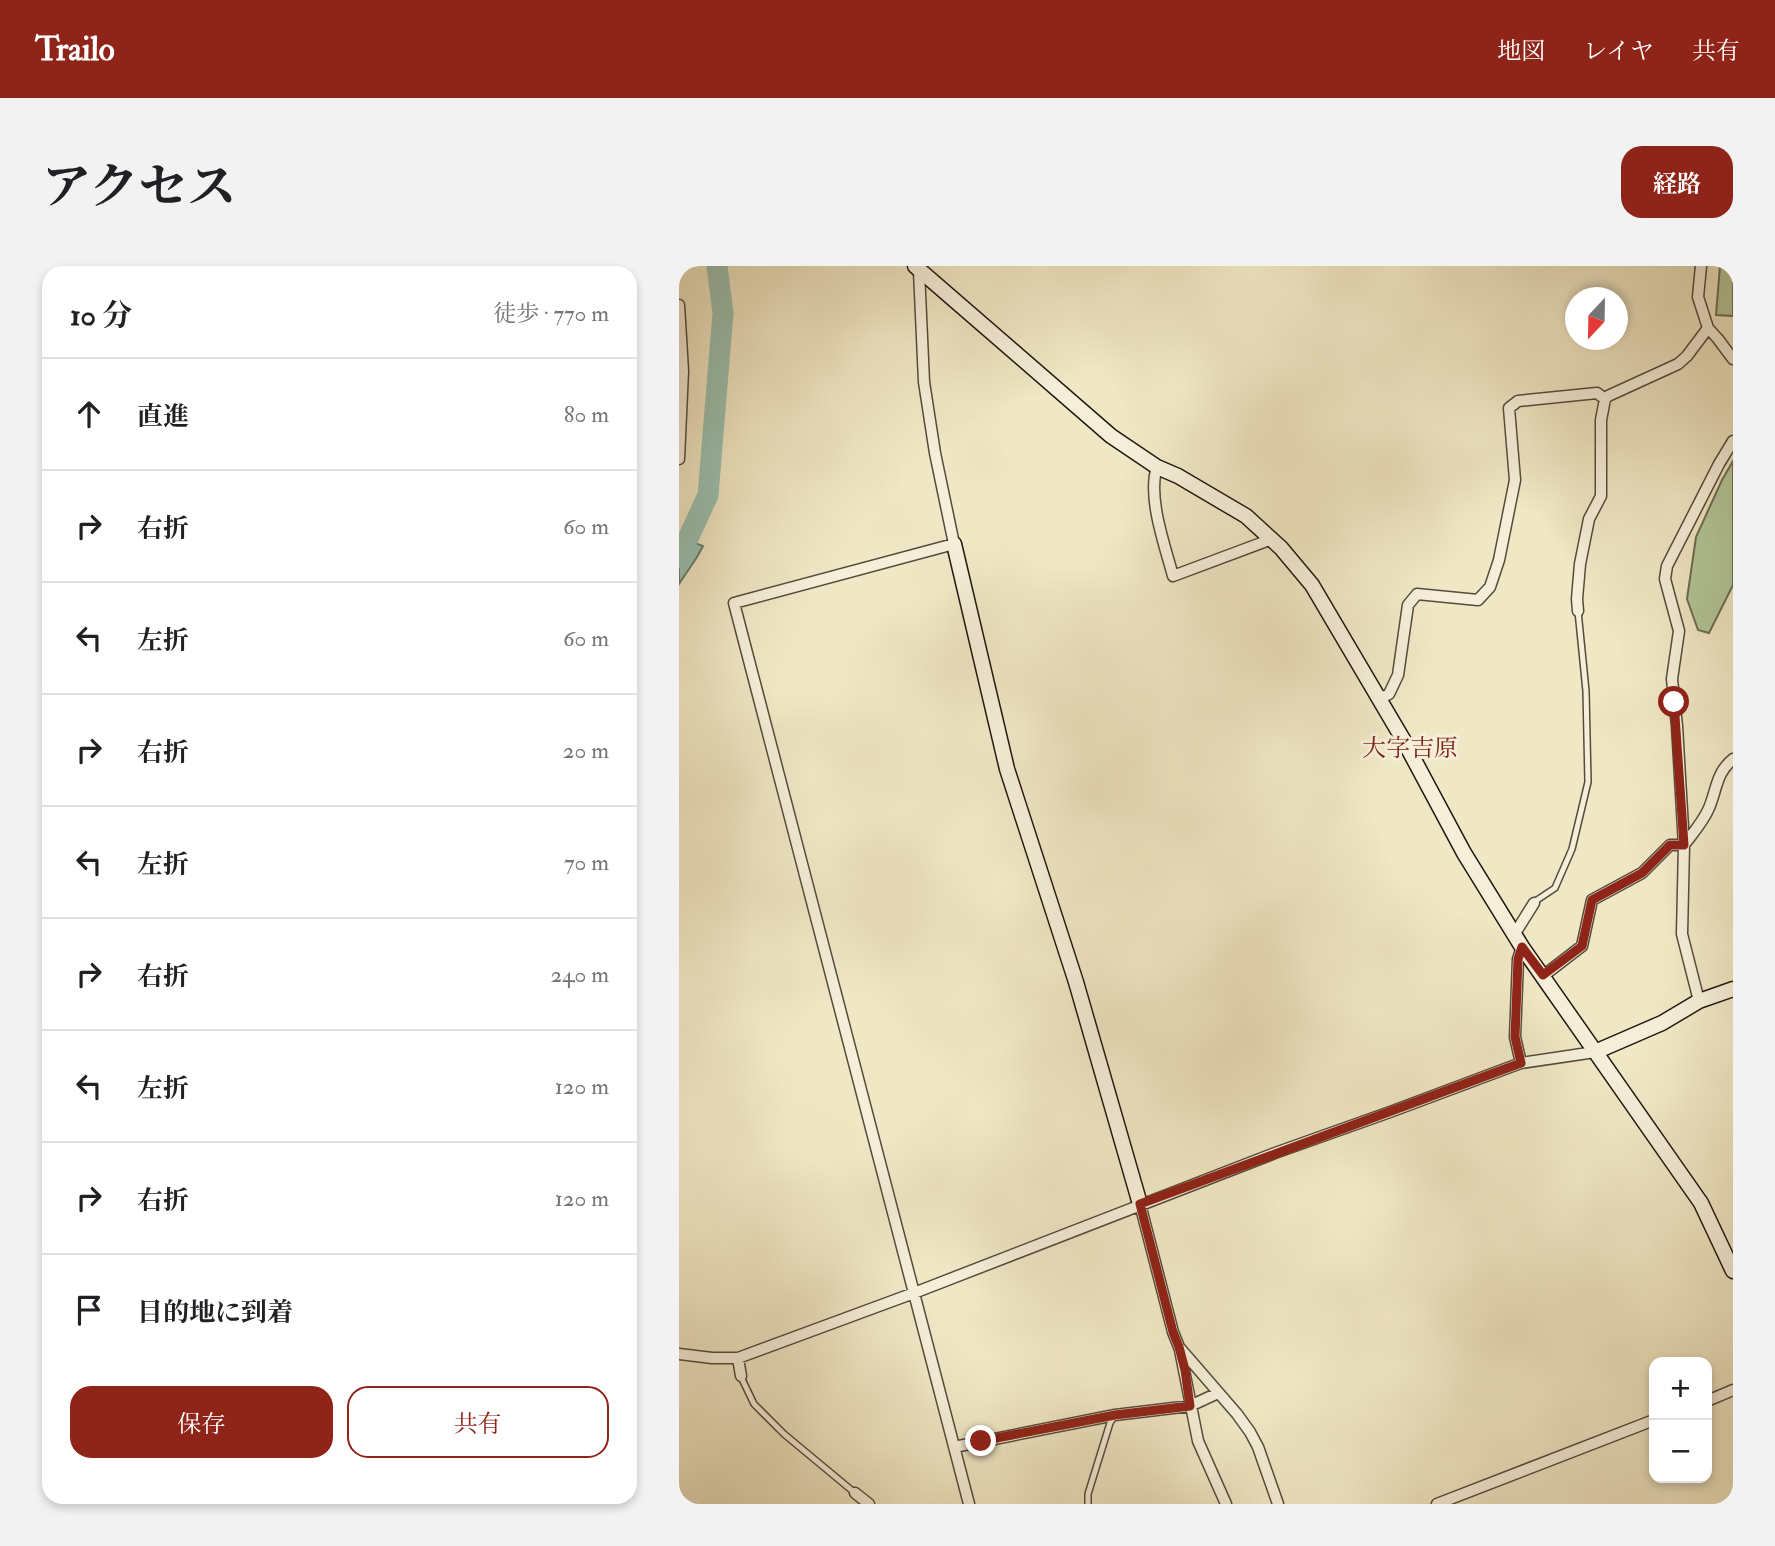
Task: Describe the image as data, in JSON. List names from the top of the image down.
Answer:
{
  "districts": ["大字吉原"],
  "north": "bottom",
  "page": {
    "header": "Trailo",
    "nav": ["地図", "レイヤ", "共有"],
    "buttons": [
      "経路",
      ["保存", "共有"]
    ],
    "title": "アクセス",
    "heading": ["10 分", "徒歩 · 770 m"],
    "list": [
      ["直進", "80 m"],
      ["右折", "60 m"],
      ["左折", "60 m"],
      ["右折", "20 m"],
      ["左折", "70 m"],
      ["右折", "240 m"],
      ["左折", "120 m"],
      ["右折", "120 m"],
      "目的地に到着"
    ],
    "map_buttons": ["+", "−"]
  }
}
